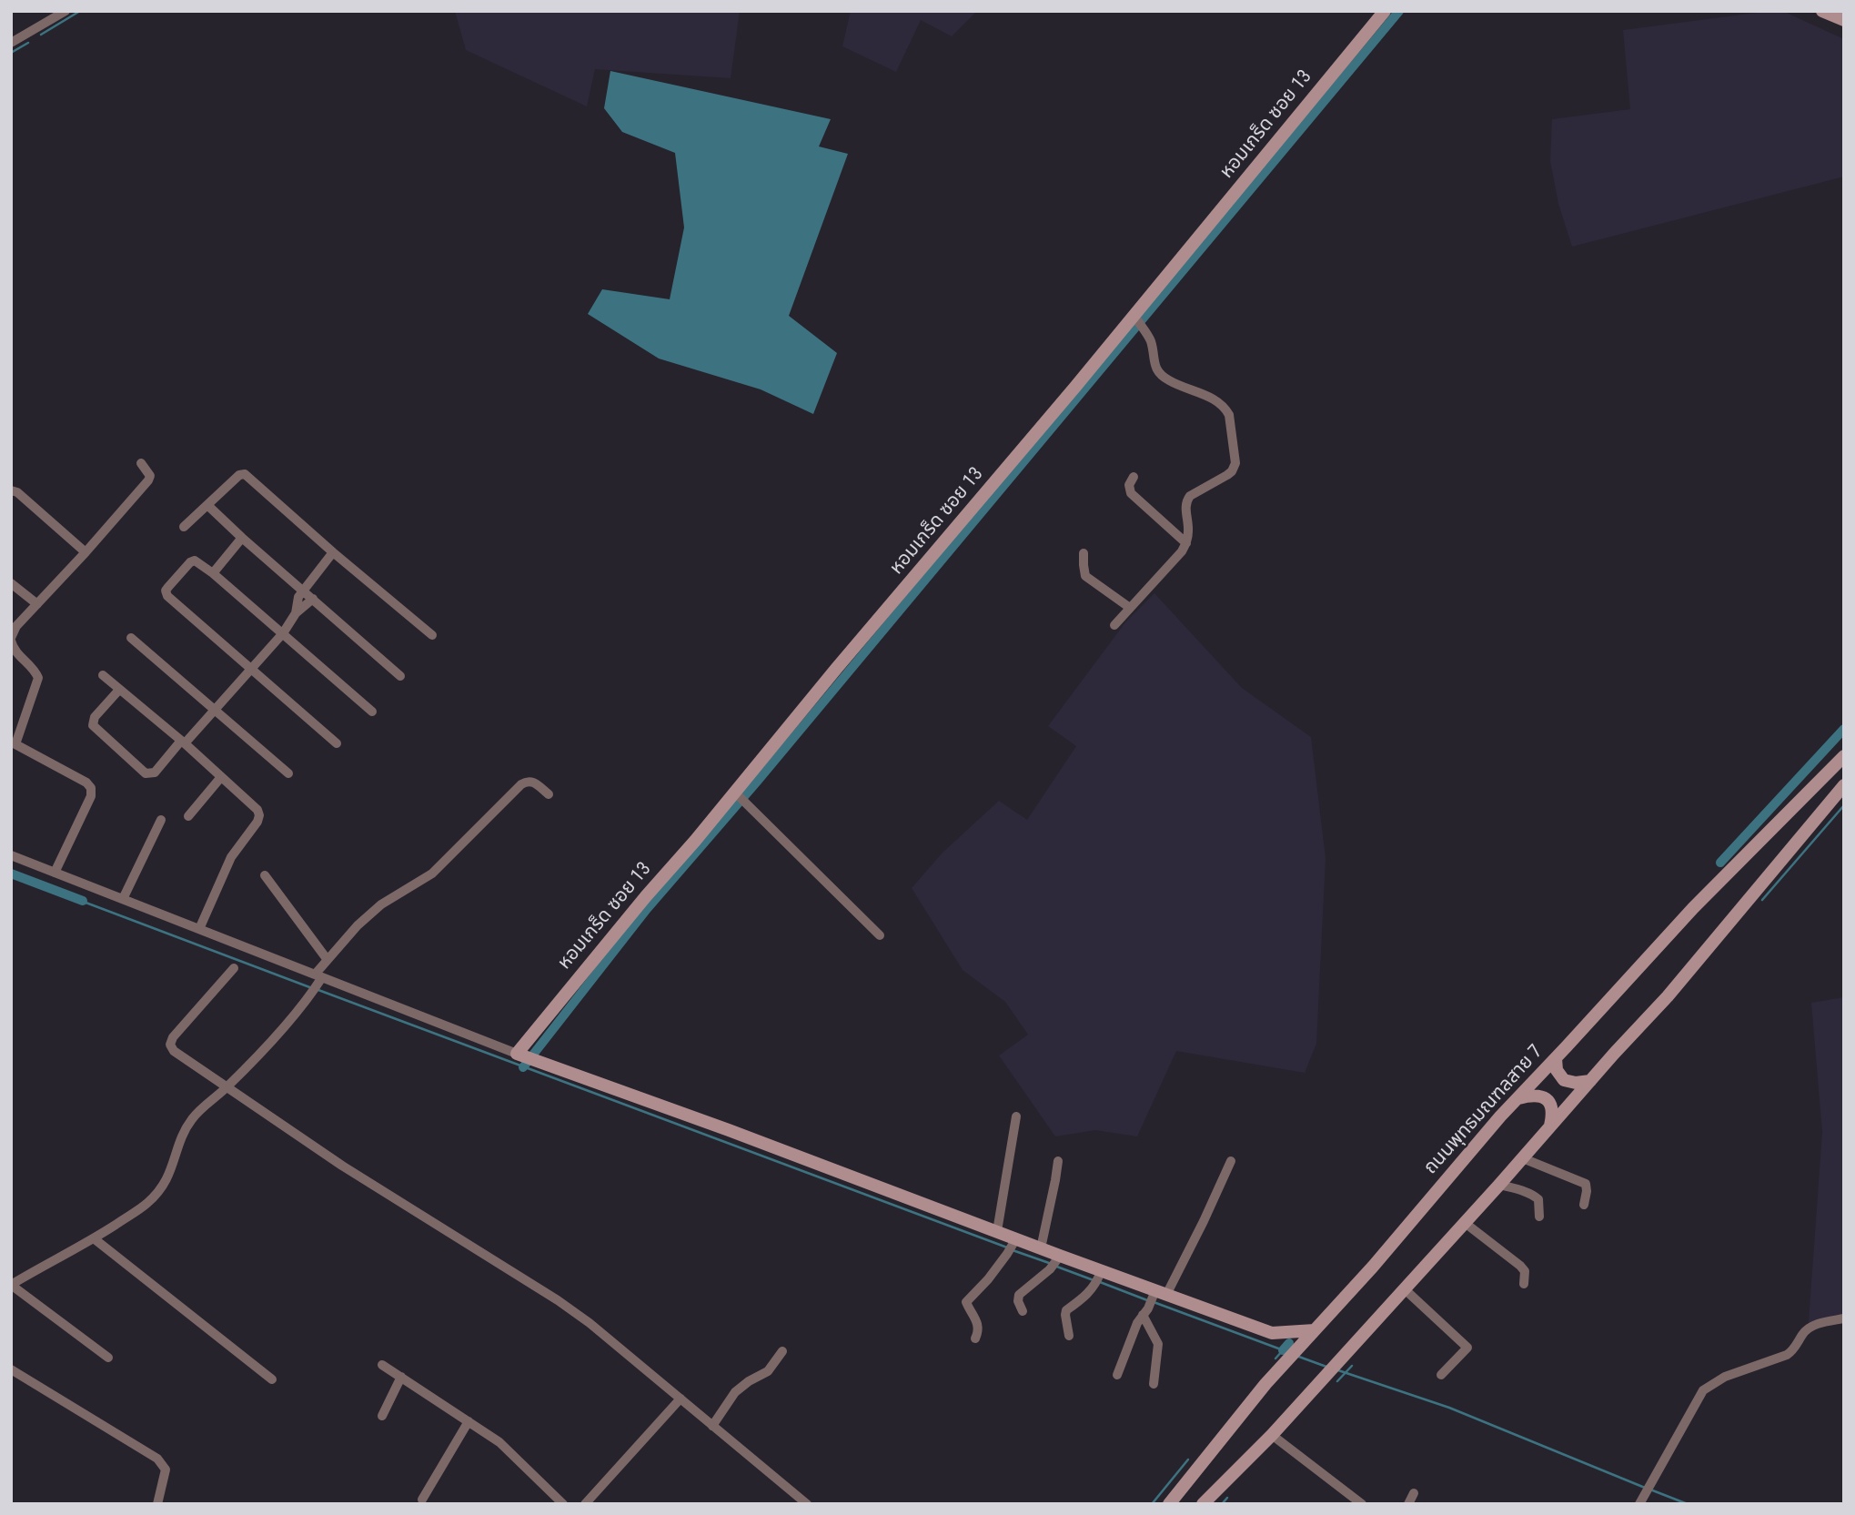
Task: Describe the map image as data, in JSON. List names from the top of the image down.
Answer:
{
  "streets": {
    "street": ["หอมเกร็ด ซอย 13", "ถนนพุทธมณฑลสาย 7"]
  }
}
